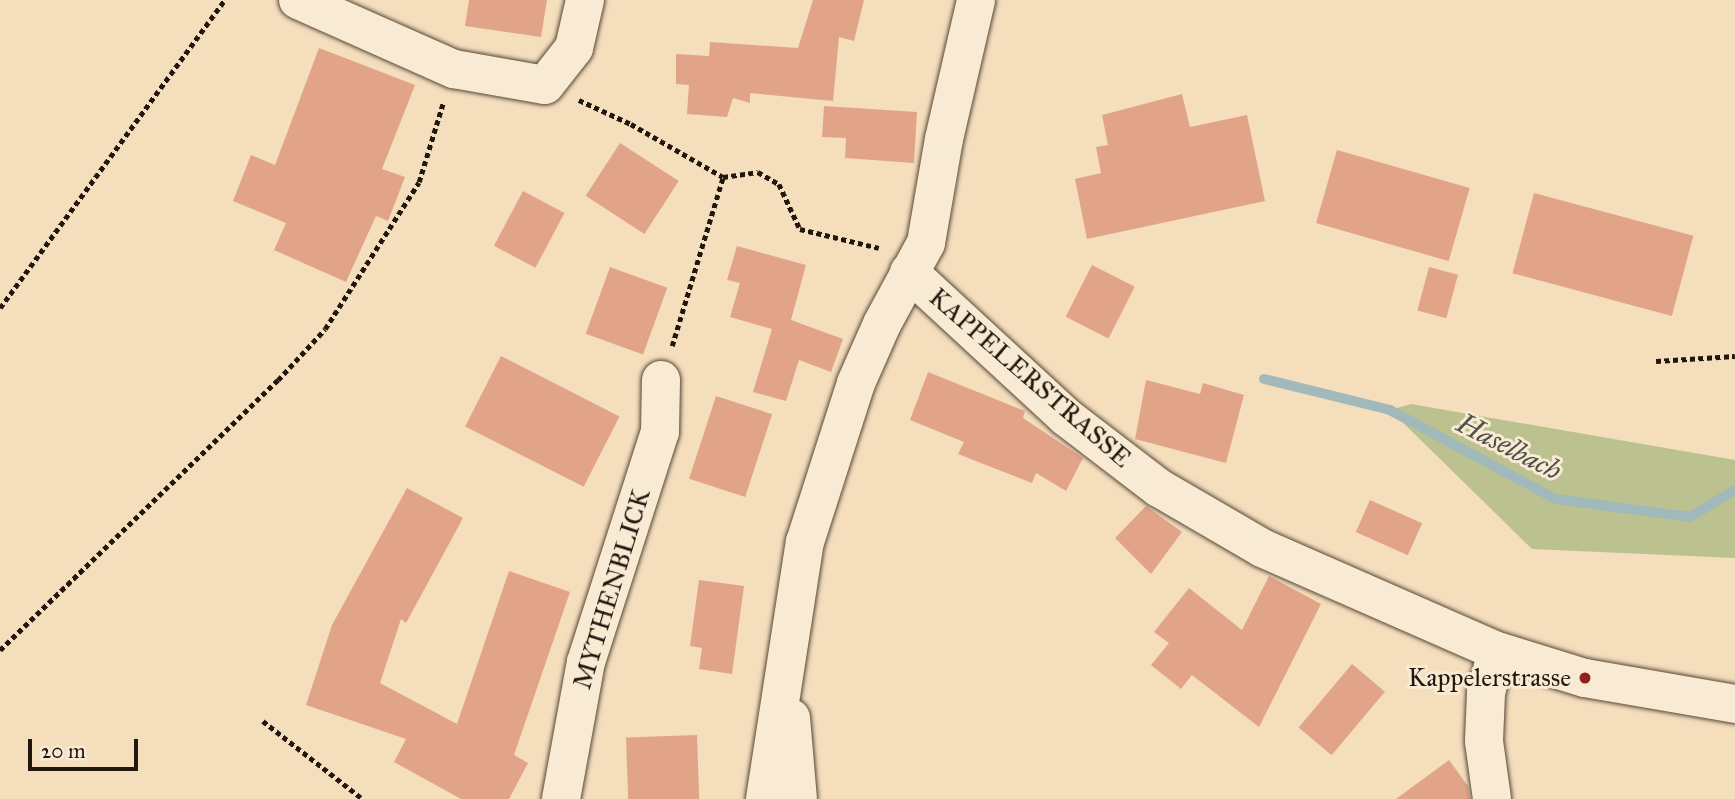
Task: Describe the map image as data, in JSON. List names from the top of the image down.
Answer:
{
  "streets": {
    "street": ["KAPPELERSTRASSE", "MYTHENBLICK"]
  },
  "water": ["Haselbach"],
  "places": ["Kappelerstrasse"],
  "scale_bar": "20 m"
}
